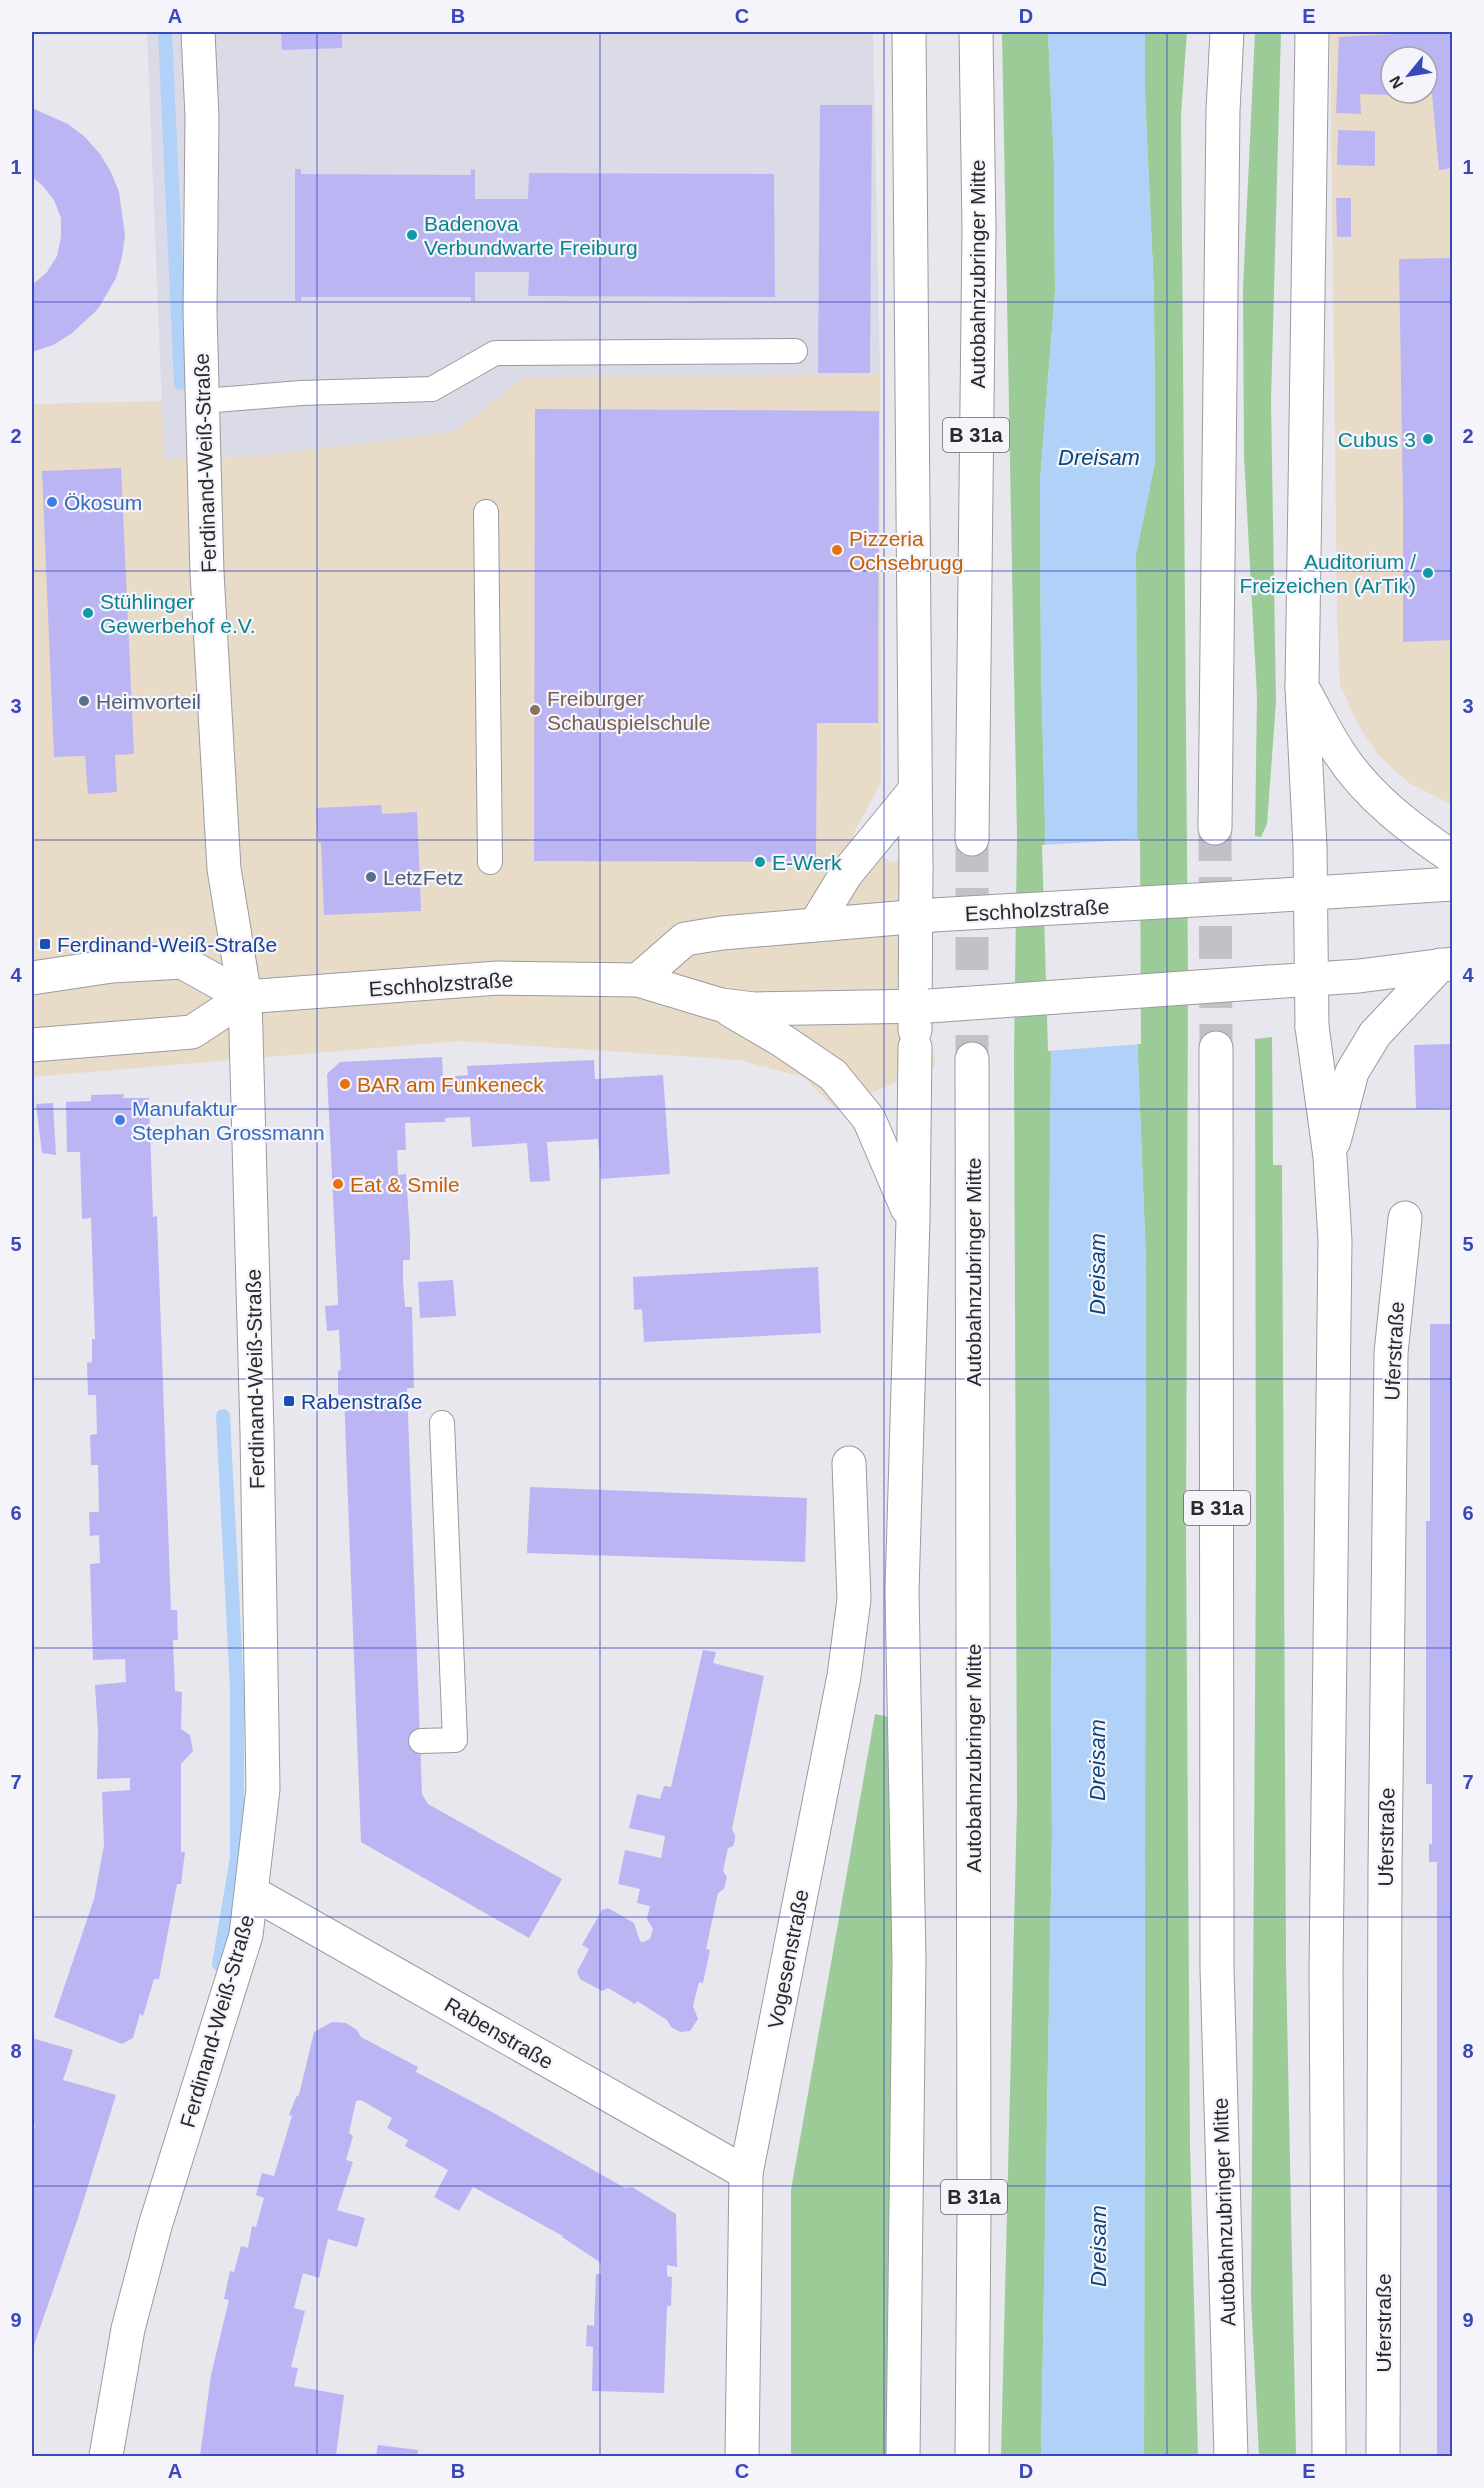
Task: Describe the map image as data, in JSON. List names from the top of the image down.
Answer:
{
  "streets": {
    "main road": [
      "Autobahnzubringer Mitte",
      "B 31a",
      "Ferdinand-Weiß-Straße",
      "Eschholzstraße",
      "Uferstraße",
      "Vogesenstraße",
      "Rabenstraße"
    ]
  },
  "crossings": [
    ["Ferdinand-Weiß-Straße", "Eschholzstraße"],
    ["Ferdinand-Weiß-Straße", "Rabenstraße"],
    ["Vogesenstraße", "Rabenstraße"]
  ],
  "water": ["Dreisam"],
  "places": {
    "other": [
      "Badenova Verbundwarte Freiburg",
      "Cubus 3",
      "Ökosum",
      "Pizzeria Ochsebrugg",
      "Auditorium / Freizeichen (ArTik)",
      "Stühlinger Gewerbehof e.V.",
      "Heimvorteil",
      "Freiburger Schauspielschule",
      "E-Werk",
      "LetzFetz",
      "BAR am Funkeneck",
      "Manufaktur Stephan Grossmann",
      "Eat & Smile"
    ],
    "transit": ["Ferdinand-Weiß-Straße", "Rabenstraße"]
  },
  "north": "bottom left",
  "grid": {
    "columns": [
      "A",
      "B",
      "C",
      "D",
      "E"
    ],
    "rows": [
      "1",
      "2",
      "3",
      "4",
      "5",
      "6",
      "7",
      "8",
      "9"
    ]
  }
}
